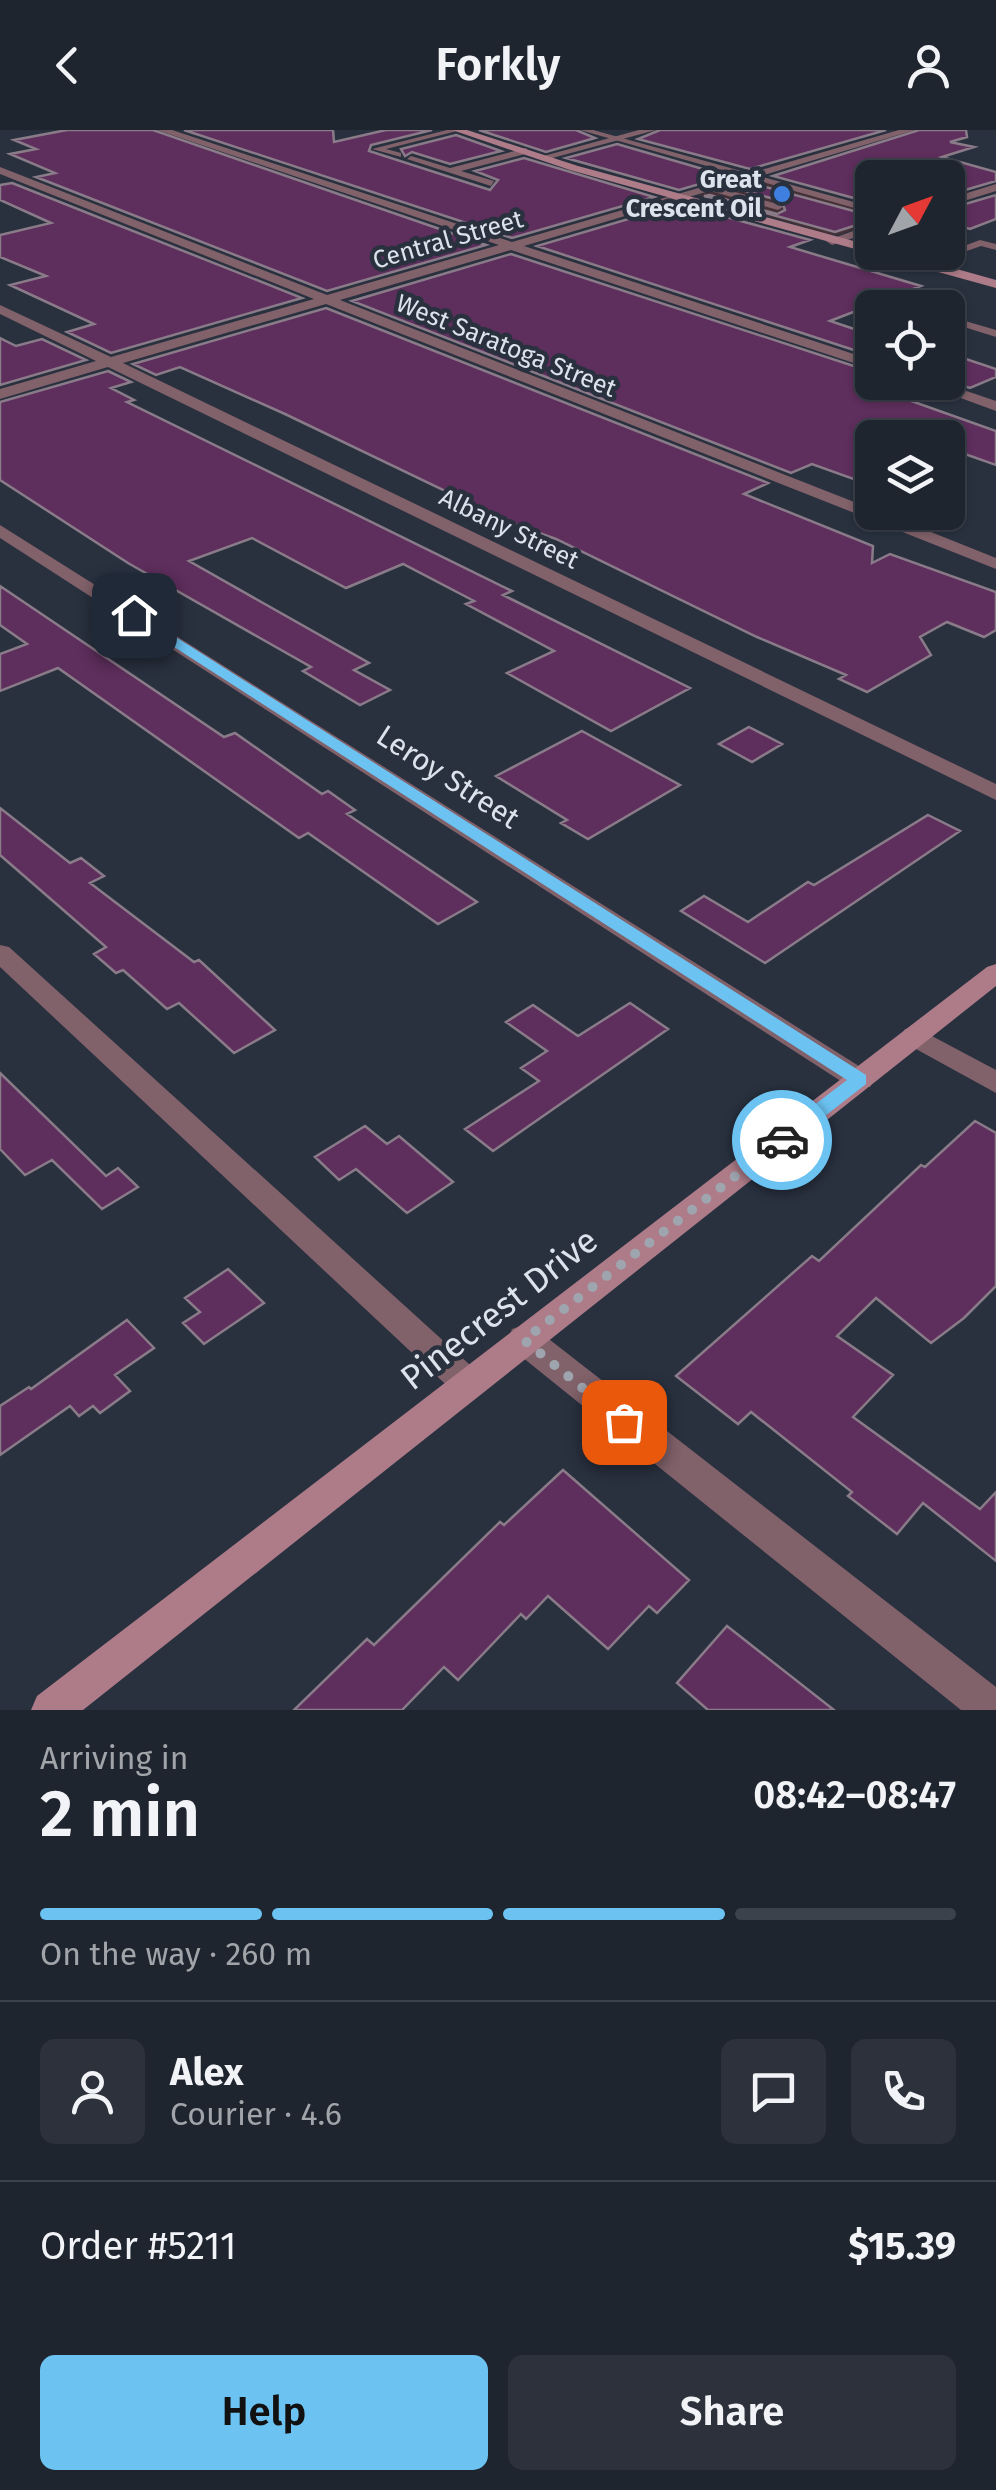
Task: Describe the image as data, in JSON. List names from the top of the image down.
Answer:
{
  "streets": {
    "main road": ["Pinecrest Drive"],
    "street": [
      "Central Street",
      "West Saratoga Street",
      "Albany Street",
      "Leroy Street"
    ]
  },
  "crossings": [
    ["Central Street", "West Saratoga Street"],
    ["Central Street", "Albany Street"],
    ["Leroy Street", "Pinecrest Drive"]
  ],
  "places": ["Great Crescent Oil"],
  "north": "top right",
  "page": {
    "header": "Forkly",
    "heading": ["2 min", "Arriving in", "08:42–08:47"],
    "panel": [
      "Alex",
      "Courier · 4.6",
      "Order #5211",
      "$15.39"
    ],
    "bar": "On the way · 260 m",
    "buttons": ["Help", "Share"]
  }
}
